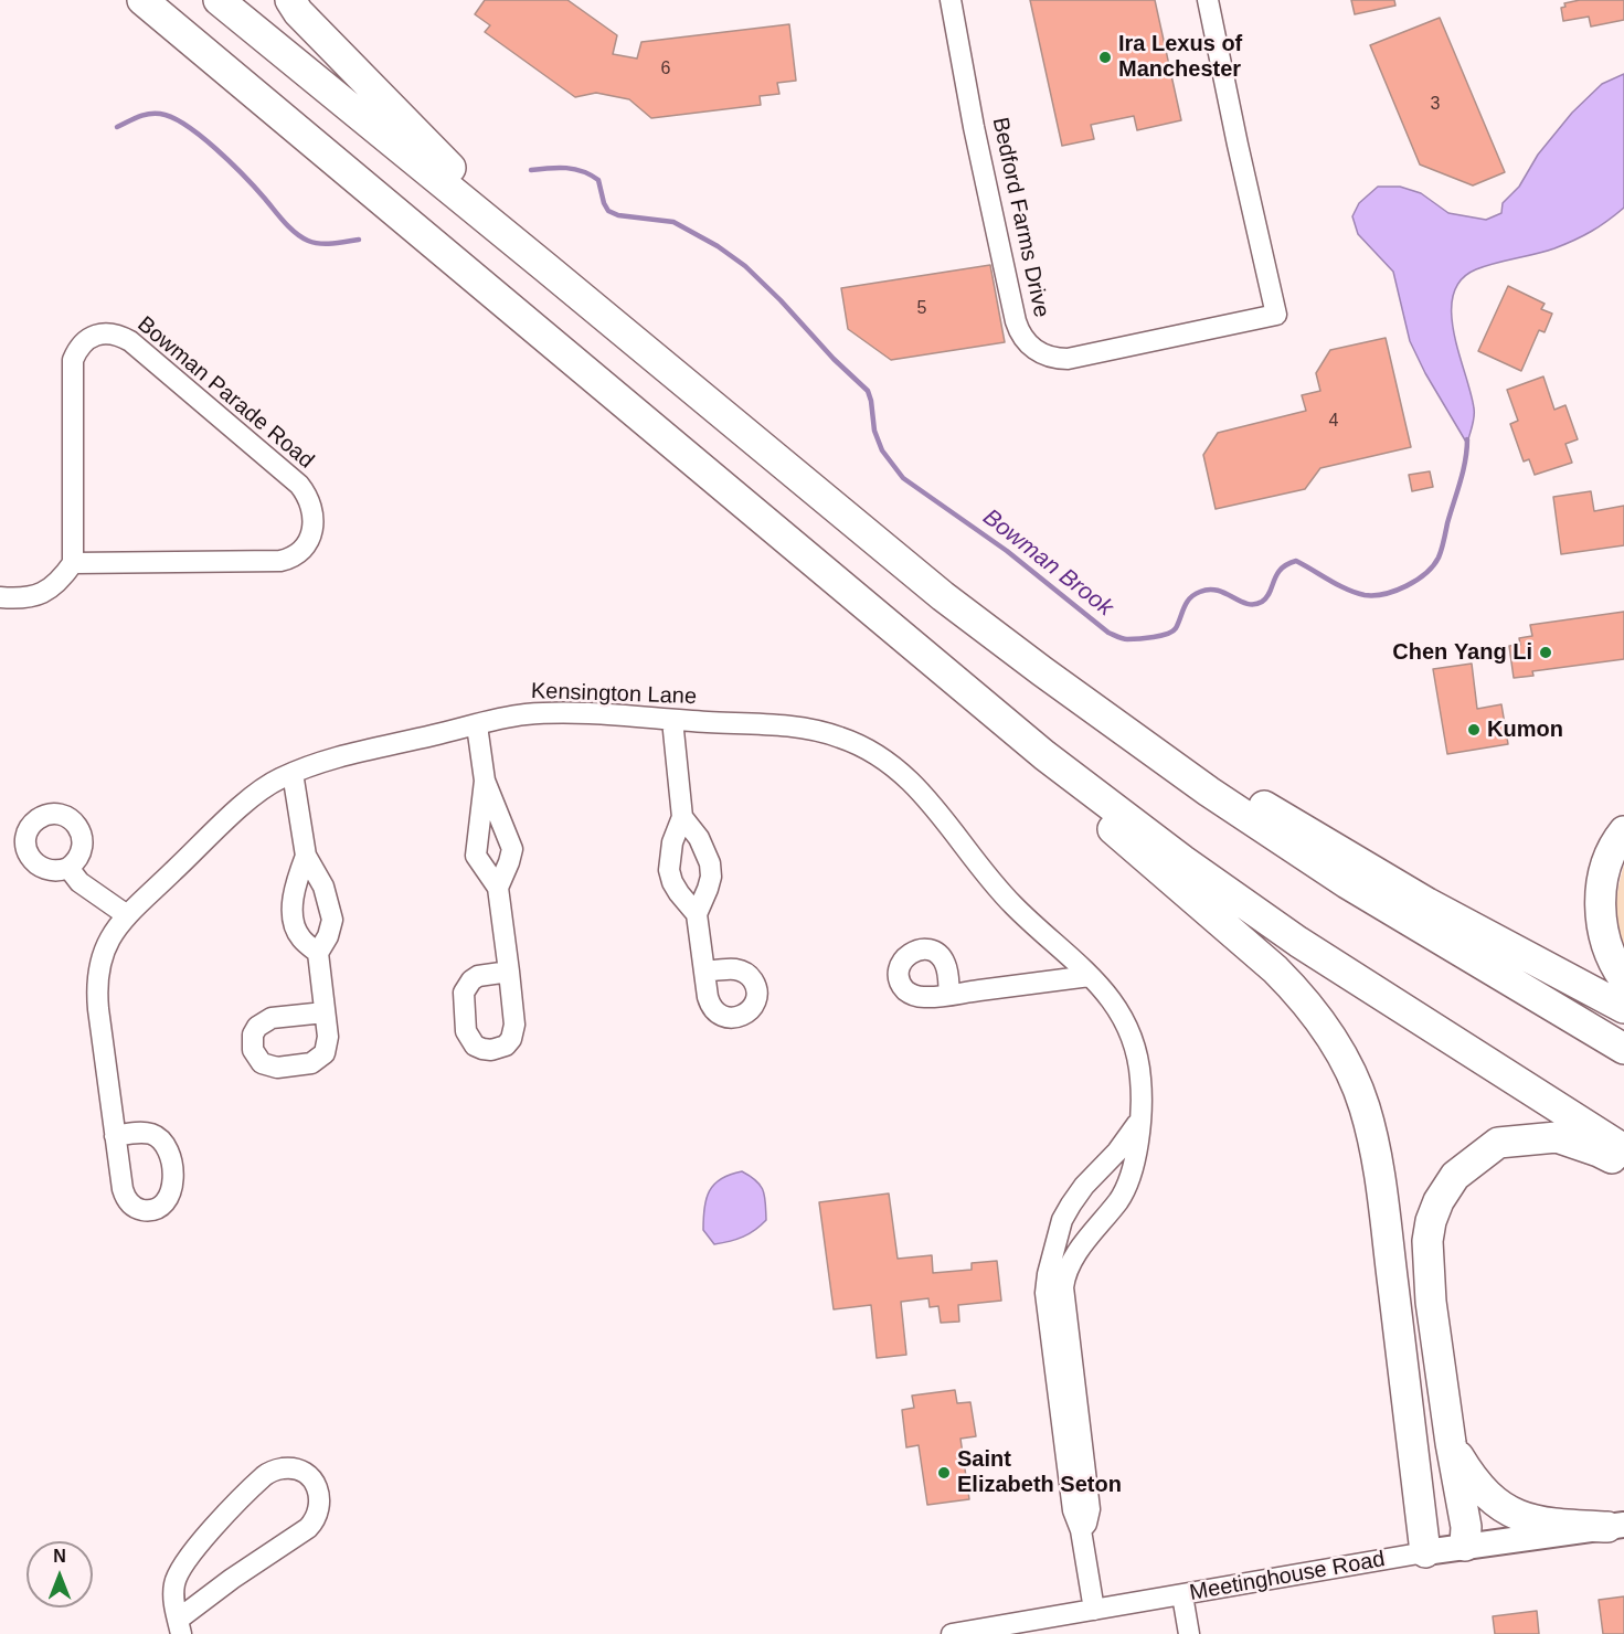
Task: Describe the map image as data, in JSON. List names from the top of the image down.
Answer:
{
  "streets": {
    "main road": ["Meetinghouse Road"],
    "street": ["Bedford Farms Drive", "Bowman Parade Road", "Kensington Lane"]
  },
  "crossings": [
    ["Kensington Lane", "Meetinghouse Road"]
  ],
  "water": ["Bowman Brook"],
  "places": [
    "Ira Lexus of Manchester",
    "Chen Yang Li",
    "Kumon",
    "Saint Elizabeth Seton"
  ],
  "house_numbers": [
    "6",
    "3",
    "5",
    "4"
  ],
  "north": "top"
}
